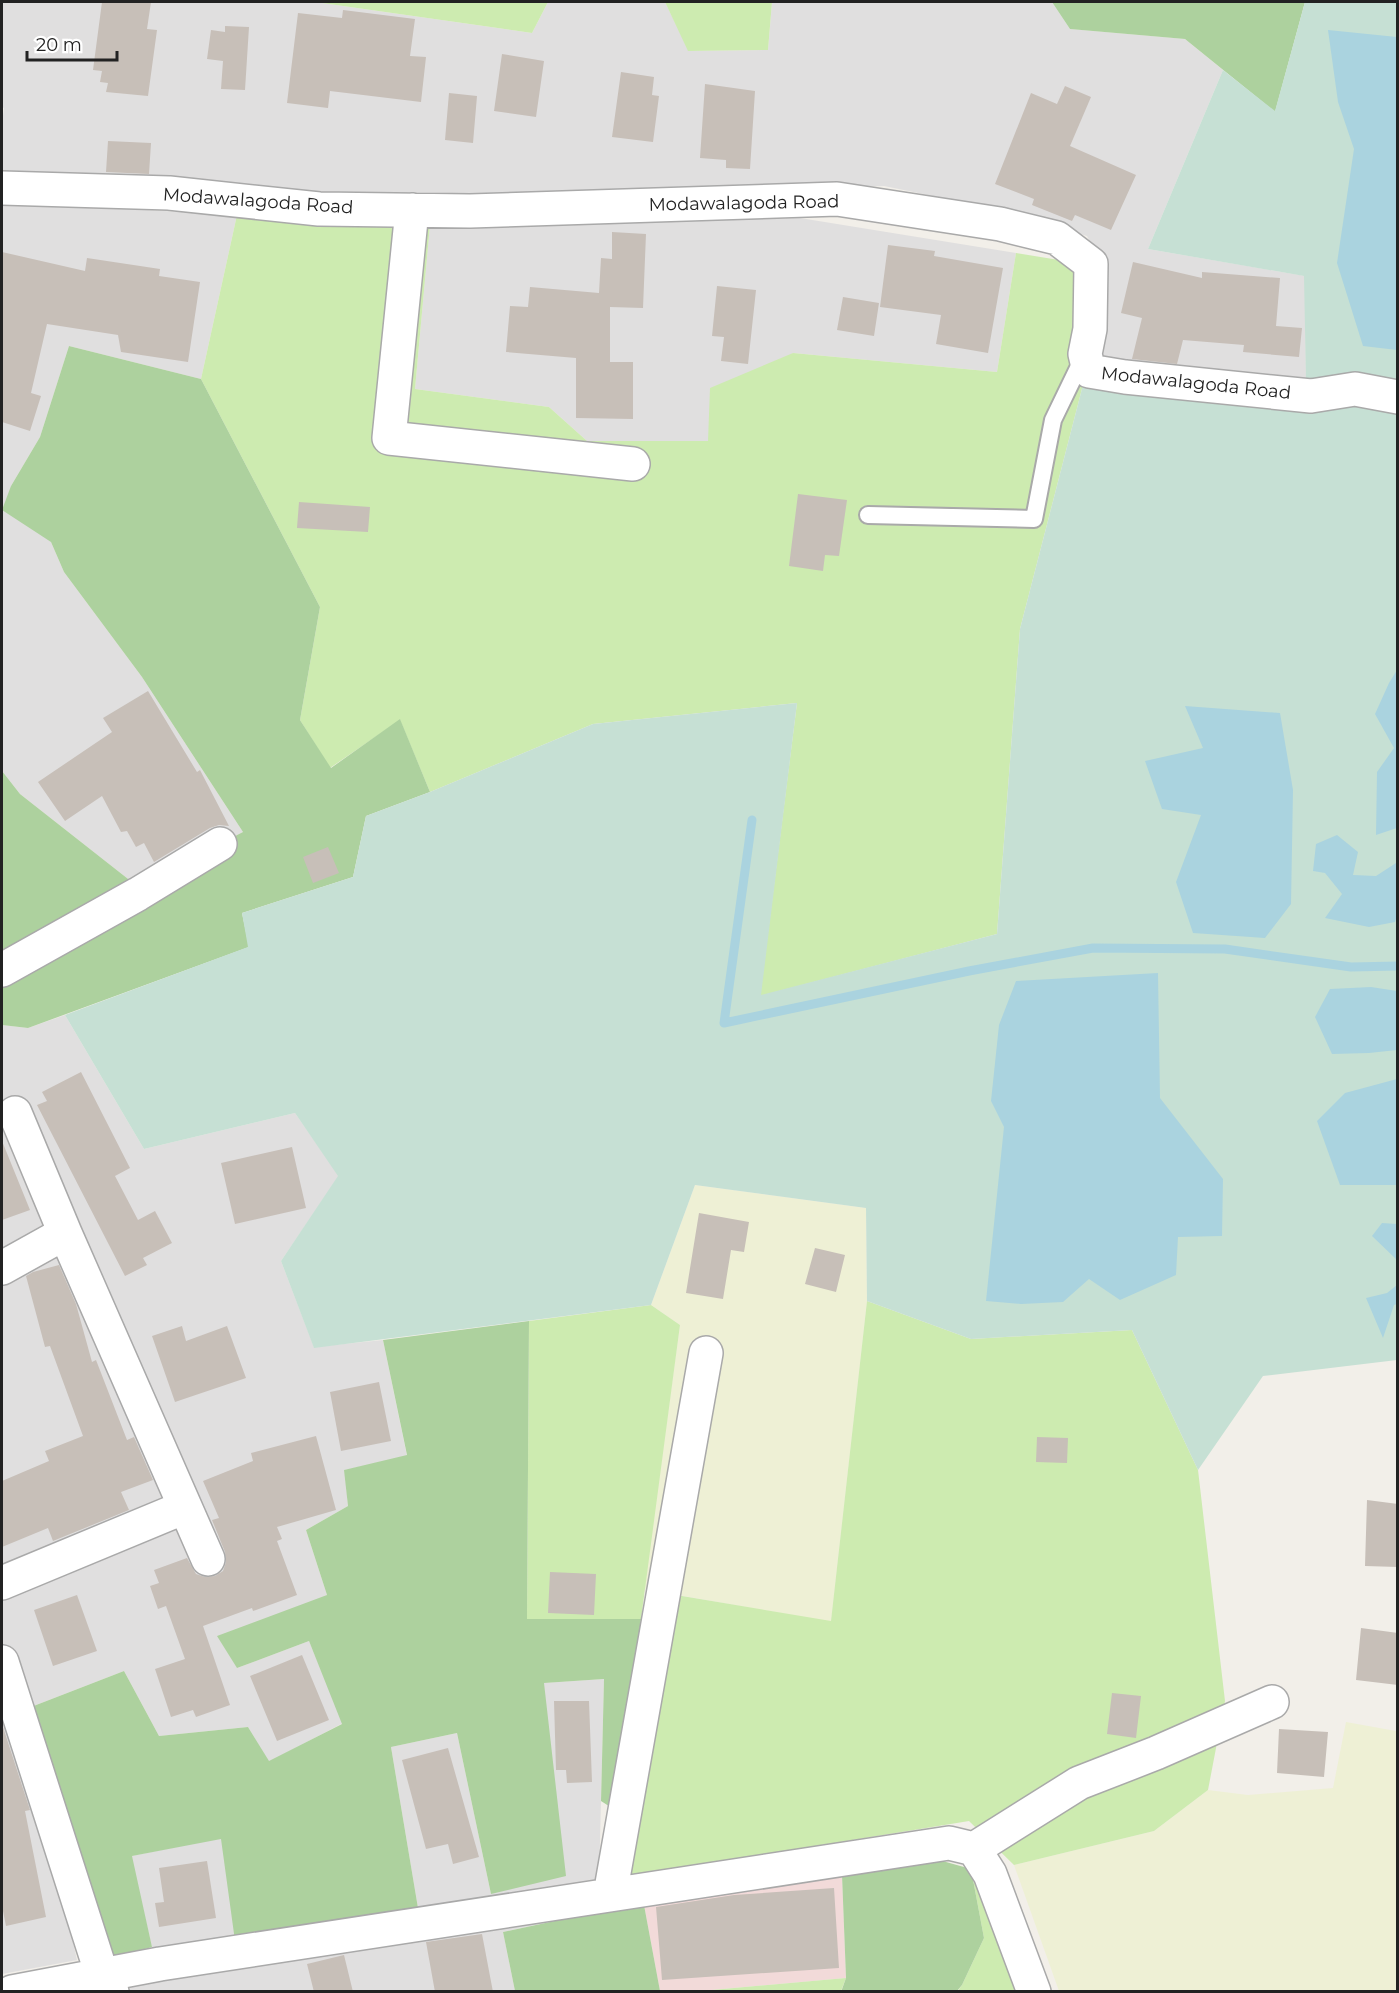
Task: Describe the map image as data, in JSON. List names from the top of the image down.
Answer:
{
  "streets": {
    "street": ["Modawalagoda Road"]
  },
  "scale_bar": "20 m"
}
